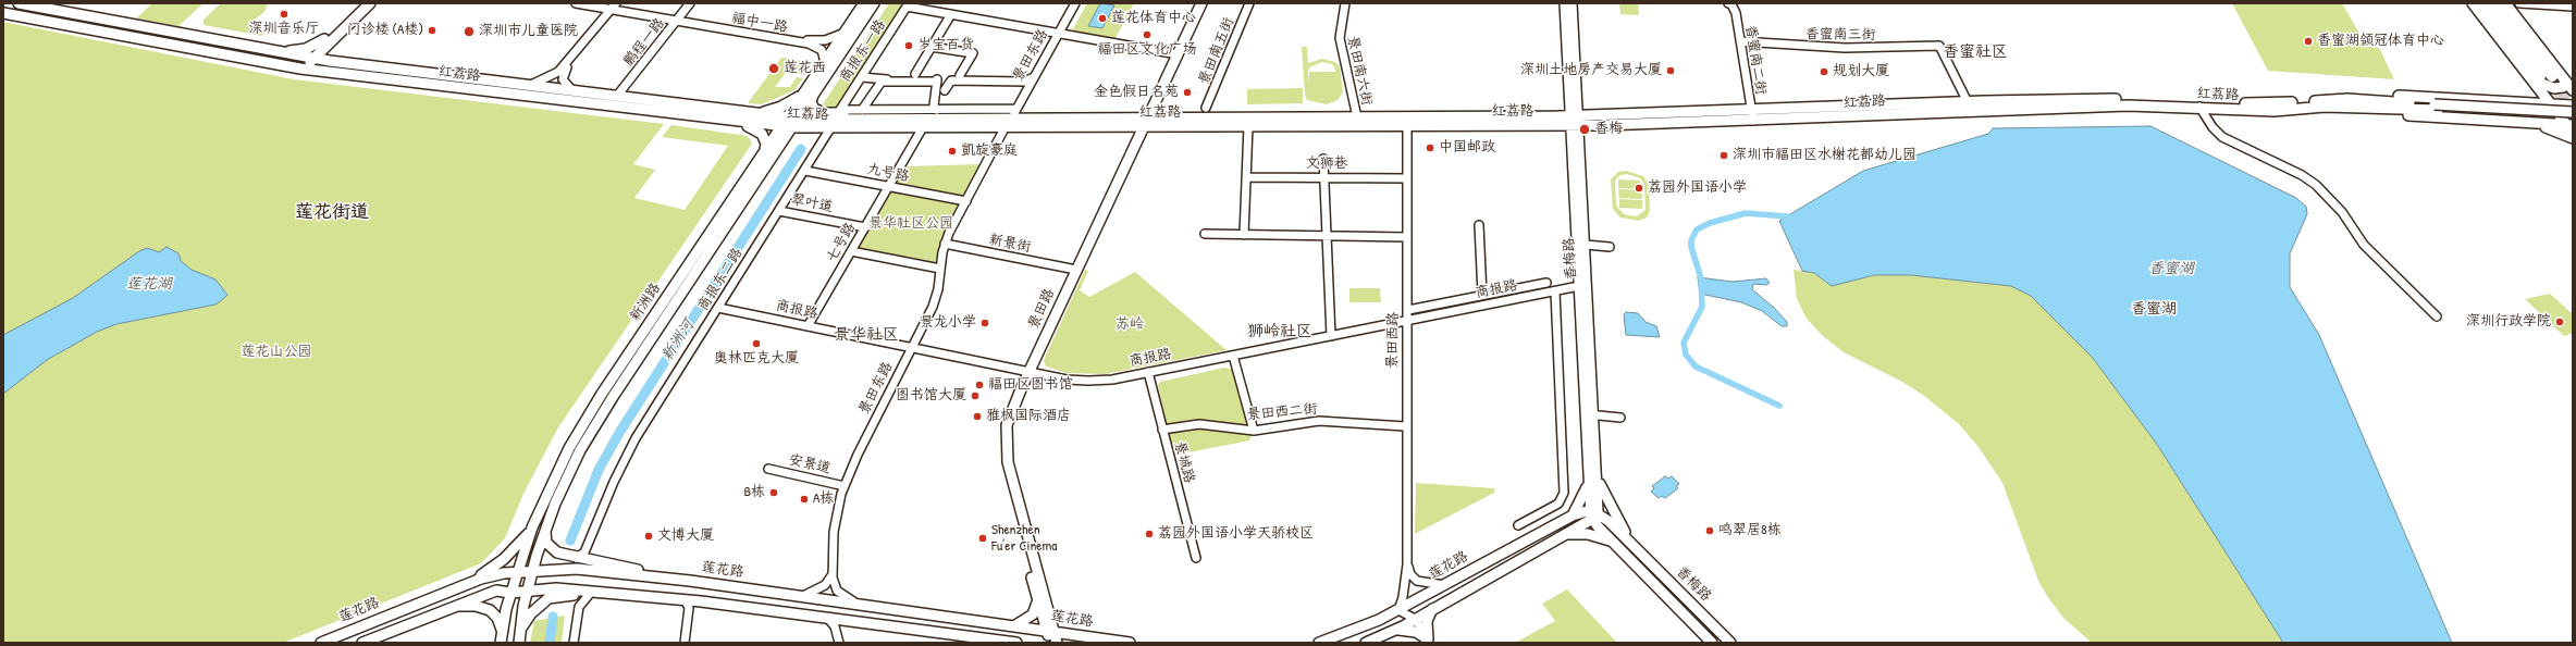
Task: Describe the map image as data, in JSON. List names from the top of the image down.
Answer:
{
  "streets": {
    "main road": [
      "红荔路",
      "香梅路",
      "新洲路",
      "景田路",
      "莲花路"
    ],
    "street": [
      "福中一路",
      "香蜜南三街",
      "鹏程一路",
      "商报东一路",
      "景田南五街",
      "景田东路",
      "香蜜南二街",
      "景田南六街",
      "文狮巷",
      "九号路",
      "翠叶道",
      "七号路",
      "新景街",
      "商报东二路",
      "商报路",
      "景田西路",
      "景田西二街",
      "景城路",
      "安景道"
    ]
  },
  "crossings": [
    ["福中一路", "鹏程一路"],
    ["福中一路", "新洲路"],
    ["香蜜南三街", "香蜜南二街"],
    ["鹏程一路", "红荔路"],
    ["景田东路", "红荔路"],
    ["景田东路", "九号路"],
    ["景田东路", "新景街"],
    ["景田东路", "商报路"],
    ["景田东路", "安景道"],
    ["景田东路", "莲花路"],
    ["香蜜南二街", "红荔路"],
    ["景田南六街", "红荔路"],
    ["红荔路", "七号路"],
    ["红荔路", "香梅路"],
    ["红荔路", "商报东二路"],
    ["红荔路", "新洲路"],
    ["红荔路", "景田路"],
    ["红荔路", "景田西路"],
    ["文狮巷", "景田西路"],
    ["九号路", "七号路"],
    ["九号路", "商报东二路"],
    ["翠叶道", "七号路"],
    ["翠叶道", "商报东二路"],
    ["七号路", "商报路"],
    ["新景街", "景田路"],
    ["香梅路", "商报路"],
    ["香梅路", "莲花路"],
    ["商报东二路", "商报路"],
    ["商报路", "景田路"],
    ["商报路", "景田西路"],
    ["商报路", "景城路"],
    ["新洲路", "莲花路"],
    ["景田路", "莲花路"],
    ["景田西路", "景田西二街"],
    ["景田西路", "莲花路"],
    ["景田西二街", "景城路"]
  ],
  "districts": [
    "香蜜社区",
    "莲花街道",
    "香蜜湖",
    "狮岭社区",
    "景华社区"
  ],
  "water": ["香蜜湖", "莲花湖", "新洲河"],
  "parks": ["景华社区公园", "苏岭", "莲花山公园"],
  "places": [
    "深圳音乐厅",
    "莲花体育中心",
    "门诊楼 (A楼)",
    "深圳市儿童医院",
    "福田区文化广场",
    "香蜜湖领冠体育中心",
    "岁宝百货",
    "莲花西",
    "深圳土地房产交易大厦",
    "规划大厦",
    "金色假日名苑",
    "香梅",
    "中国邮政",
    "凱旋豪庭",
    "深圳市福田区水榭花都幼儿园",
    "荔园外国语小学",
    "深圳行政学院",
    "景龙小学",
    "奥林匹克大厦",
    "福田区图书馆",
    "图书馆大厦",
    "雅枫国际酒店",
    "B栋",
    "A栋",
    "鸣翠居8栋",
    "荔园外国语小学天骄校区",
    "文博大厦",
    "Shenzhen Fu'er Cinema"
  ]
}
